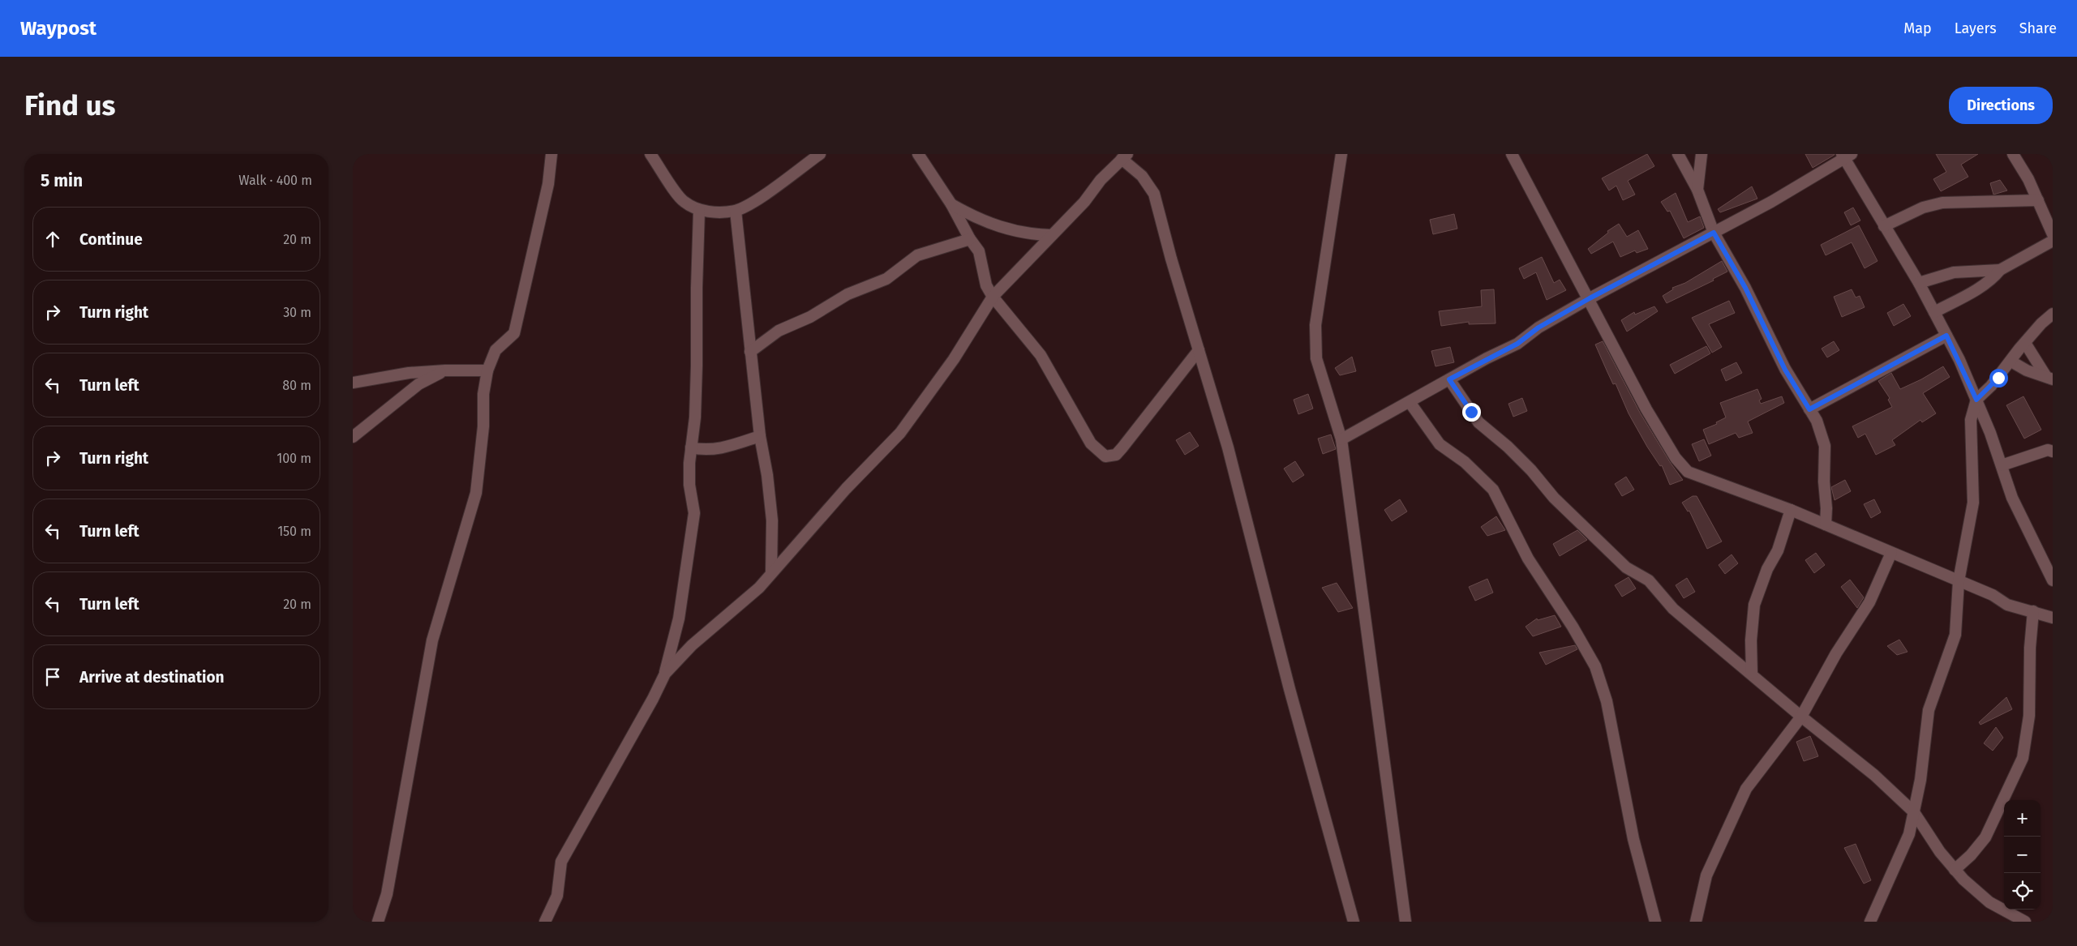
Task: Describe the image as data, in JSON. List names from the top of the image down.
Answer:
{
  "page": {
    "header": "Waypost",
    "nav": ["Map", "Layers", "Share"],
    "buttons": "Directions",
    "title": "Find us",
    "heading": ["5 min", "Walk · 400 m"],
    "list": [
      ["Continue", "20 m"],
      ["Turn right", "30 m"],
      ["Turn left", "80 m"],
      ["Turn right", "100 m"],
      ["Turn left", "150 m"],
      ["Turn left", "20 m"],
      "Arrive at destination"
    ],
    "map_buttons": ["+", "−"]
  }
}
